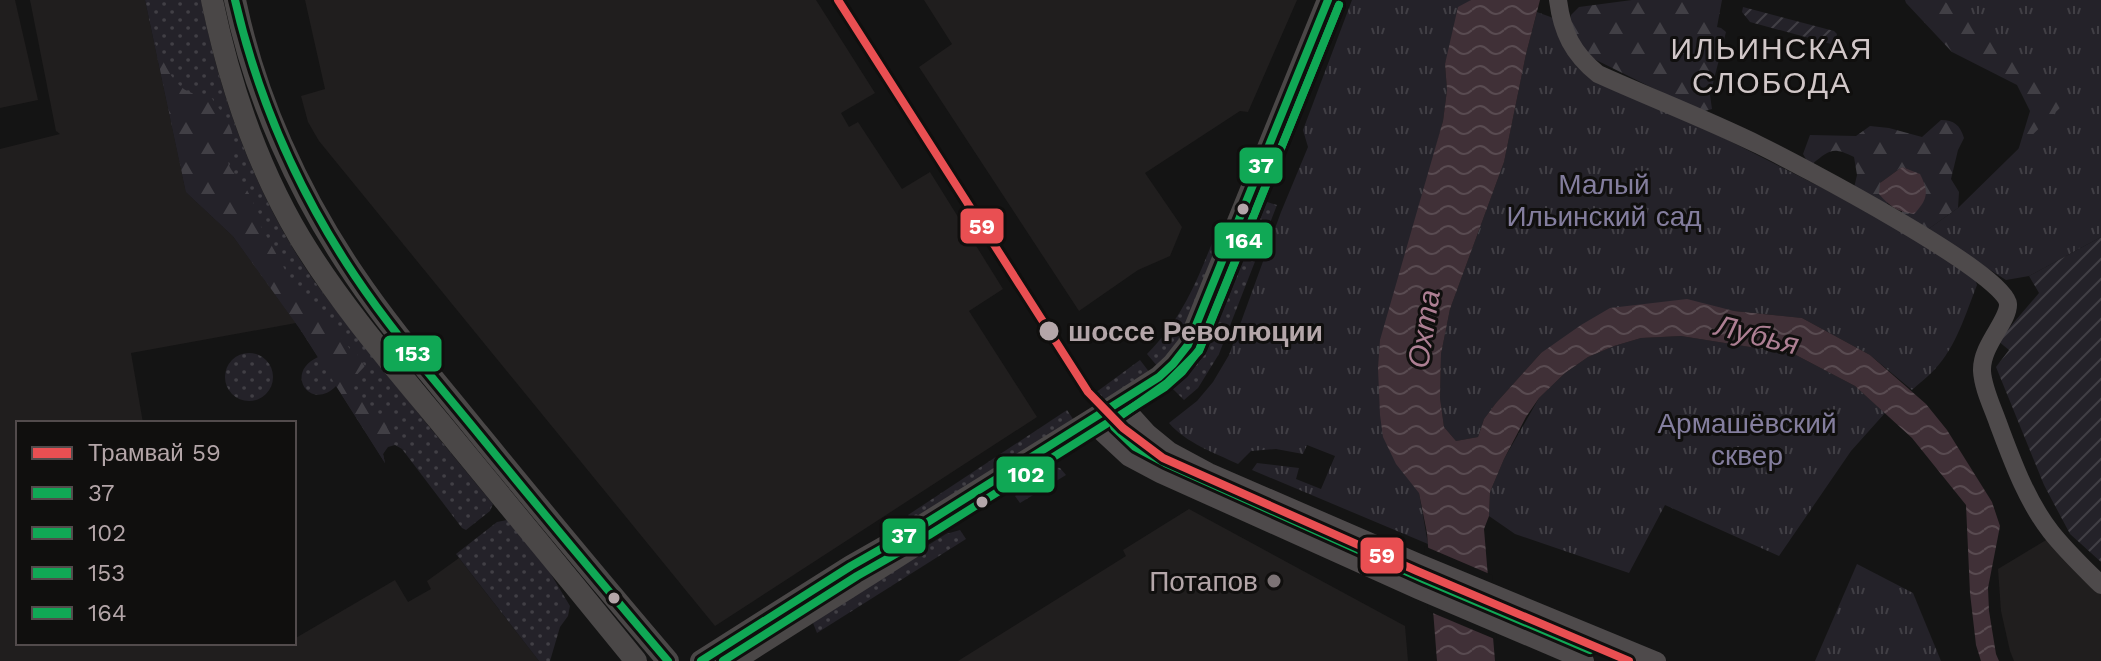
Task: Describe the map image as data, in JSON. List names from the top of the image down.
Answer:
{
  "districts": ["ИЛЬИНСКАЯ СЛОБОДА"],
  "water": ["Охта", "Лубья"],
  "parks": ["Малый Ильинский сад", "Армашёвский сквер"],
  "places": ["шоссе Революции", "Потапов"],
  "lines": [
    "tram line 59",
    "transit line 37",
    "transit line 153",
    "transit line 102",
    "transit line 164"
  ],
  "legend": [
    "Трамвай 59",
    "37",
    "102",
    "153",
    "164"
  ]
}
